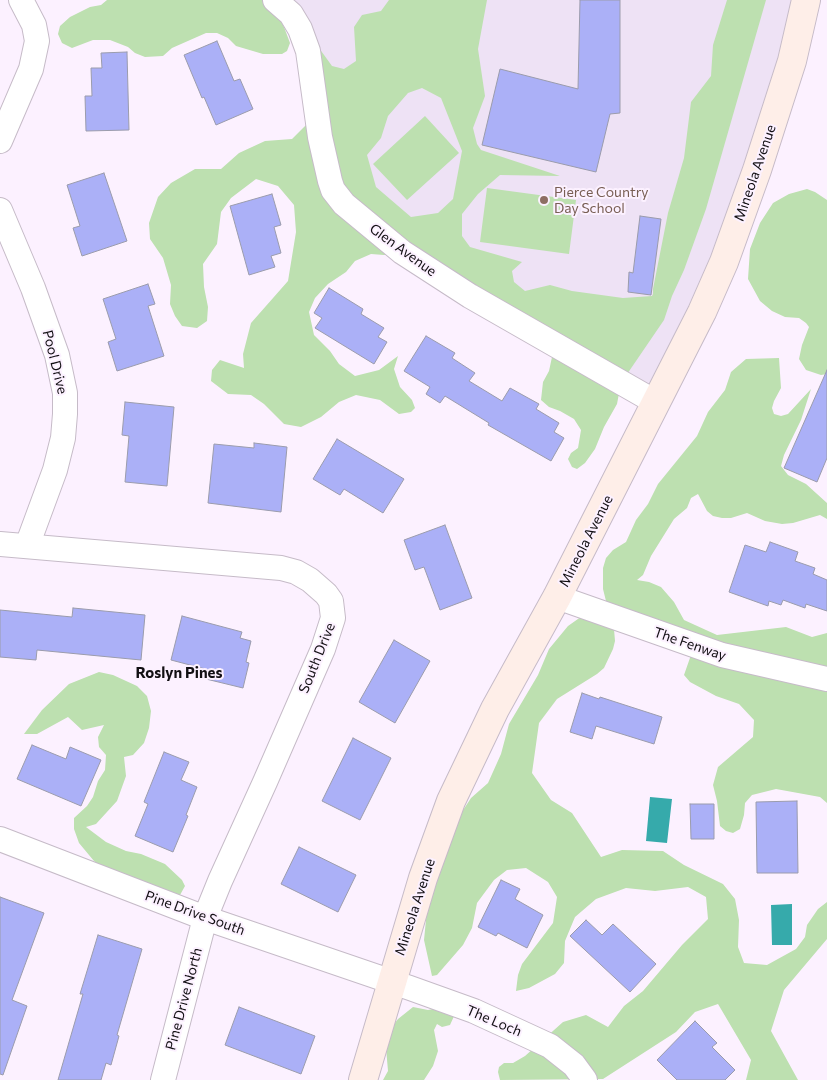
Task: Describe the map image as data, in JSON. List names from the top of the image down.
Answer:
{
  "streets": {
    "main road": ["Mineola Avenue"],
    "street": [
      "Glen Avenue",
      "Pool Drive",
      "The Fenway",
      "South Drive",
      "Pine Drive South",
      "Pine Drive North",
      "The Loch"
    ]
  },
  "crossings": [
    ["Mineola Avenue", "Glen Avenue"],
    ["Mineola Avenue", "The Fenway"],
    ["Mineola Avenue", "Pine Drive South"],
    ["Mineola Avenue", "The Loch"],
    ["Pool Drive", "South Drive"],
    ["South Drive", "Pine Drive South"],
    ["South Drive", "Pine Drive North"],
    ["Pine Drive South", "Pine Drive North"],
    ["Pine Drive South", "The Loch"]
  ],
  "districts": ["Roslyn Pines"],
  "places": ["Pierce Country Day School"]
}
